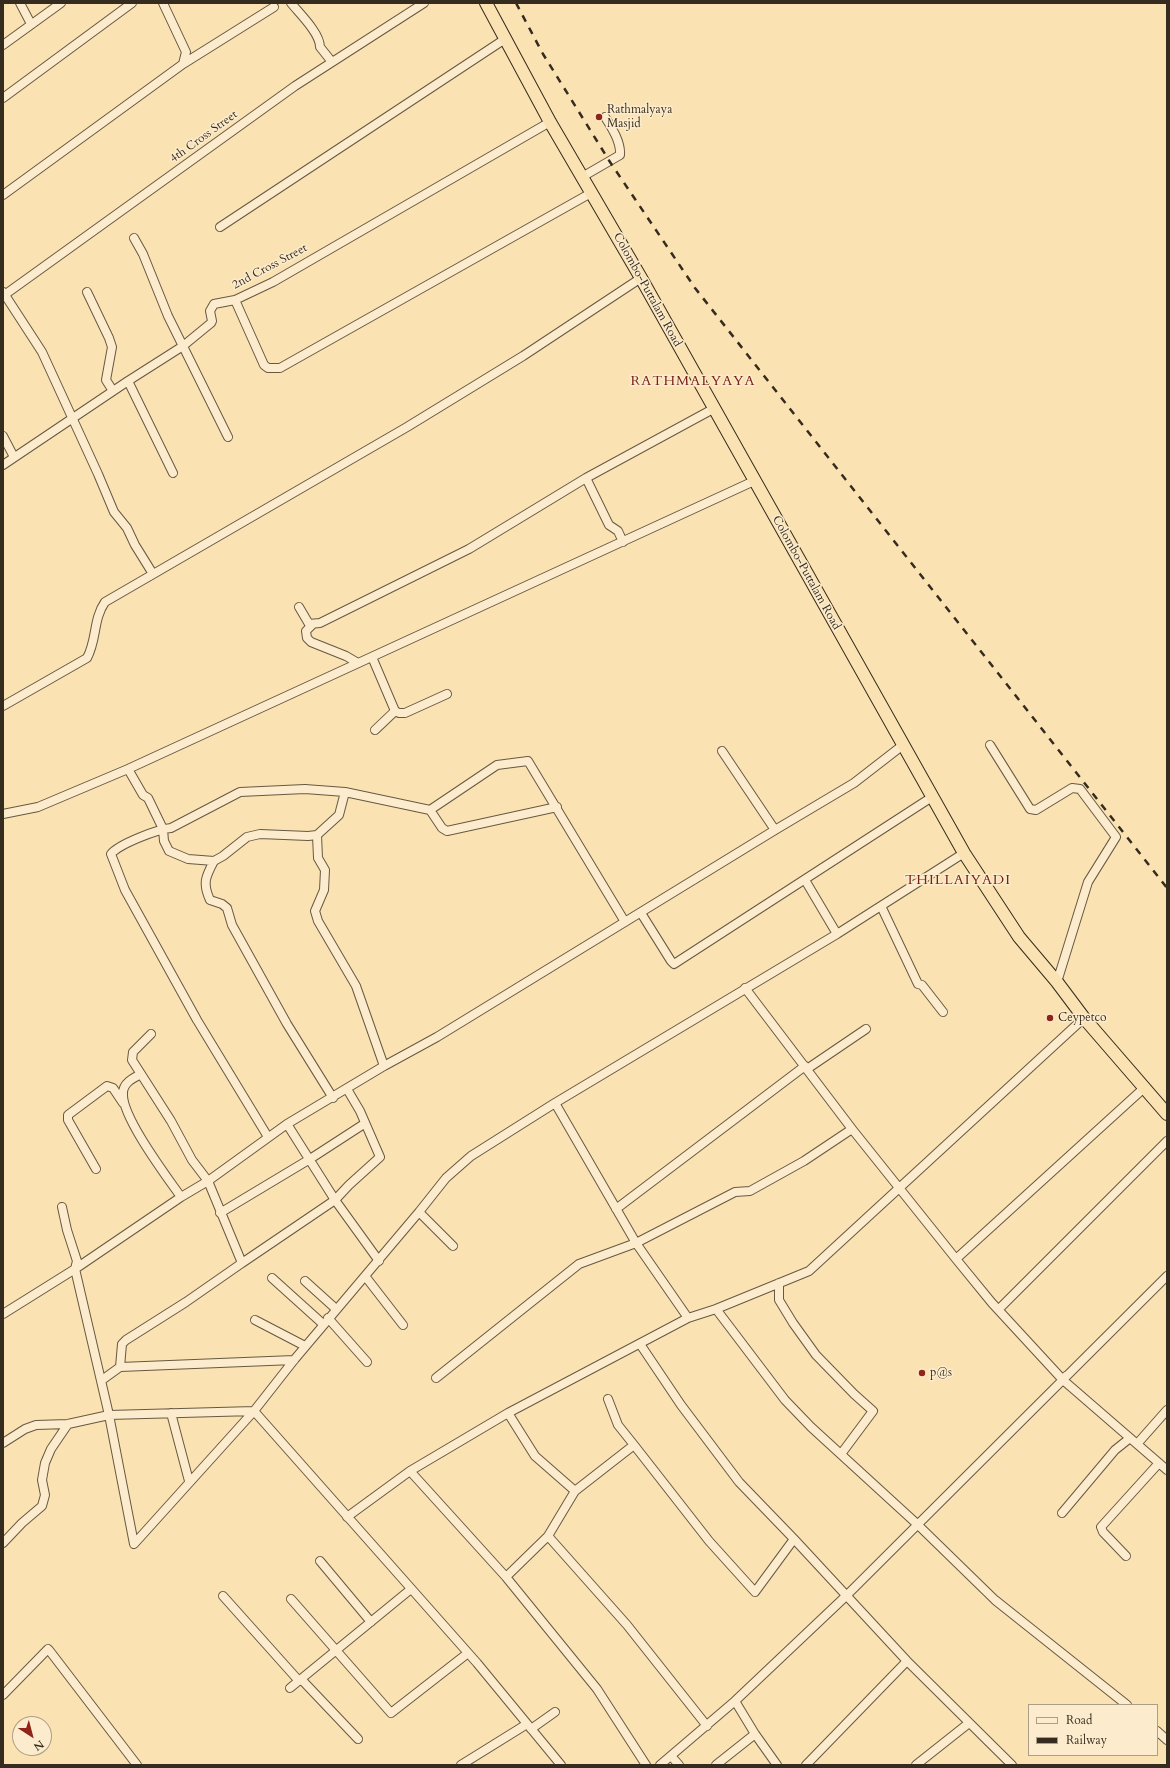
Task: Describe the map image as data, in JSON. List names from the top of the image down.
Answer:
{
  "streets": {
    "highway": ["Colombo-Puttalam Road"],
    "street": ["4th Cross Street", "2nd Cross Street"]
  },
  "crossings": [
    ["2nd Cross Street", "Colombo-Puttalam Road"]
  ],
  "districts": ["RATHMALYAYA", "THILLAIYADI"],
  "places": ["Rathmalyaya Masjid", "Ceypetco", "p@s"],
  "legend": ["Road", "Railway"],
  "north": "bottom right"
}
